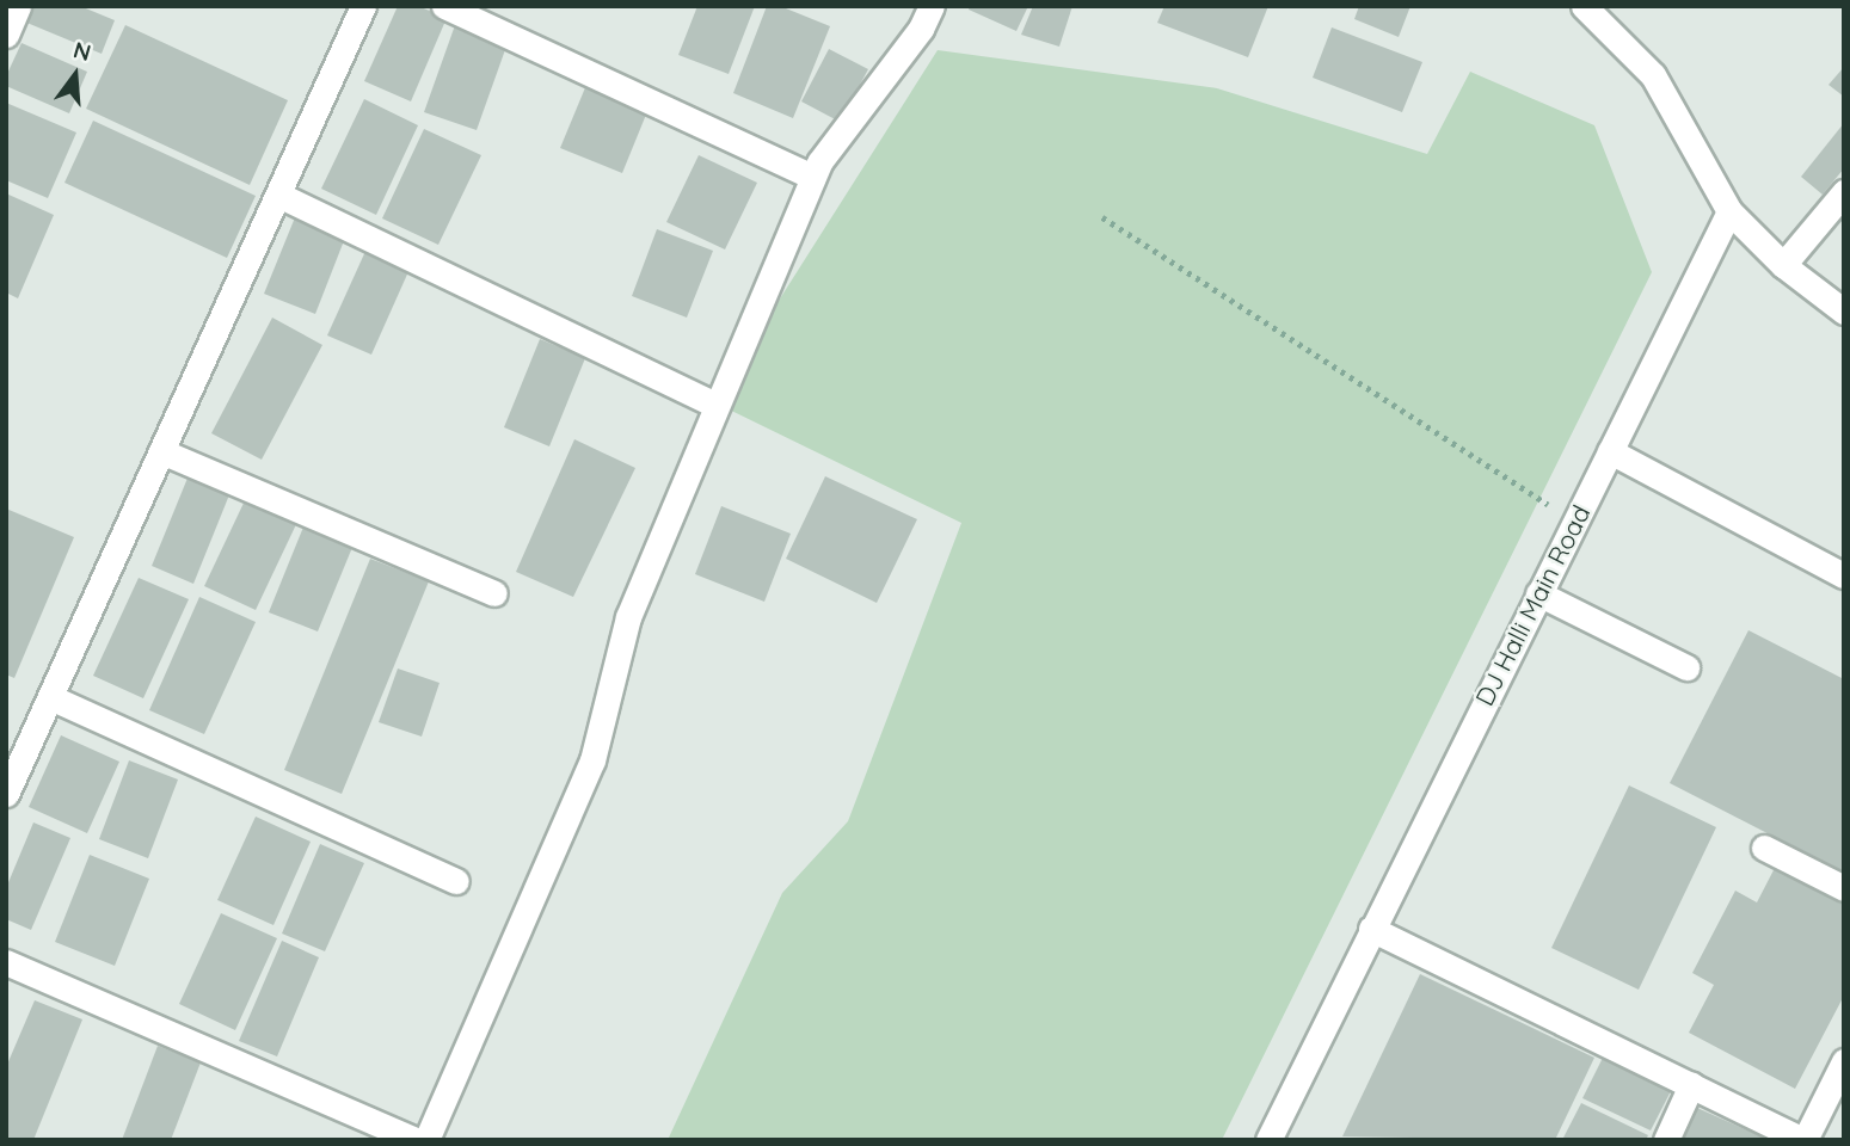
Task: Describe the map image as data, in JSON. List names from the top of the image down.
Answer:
{
  "streets": {
    "street": ["DJ Halli Main Road"]
  },
  "north": "top"
}
